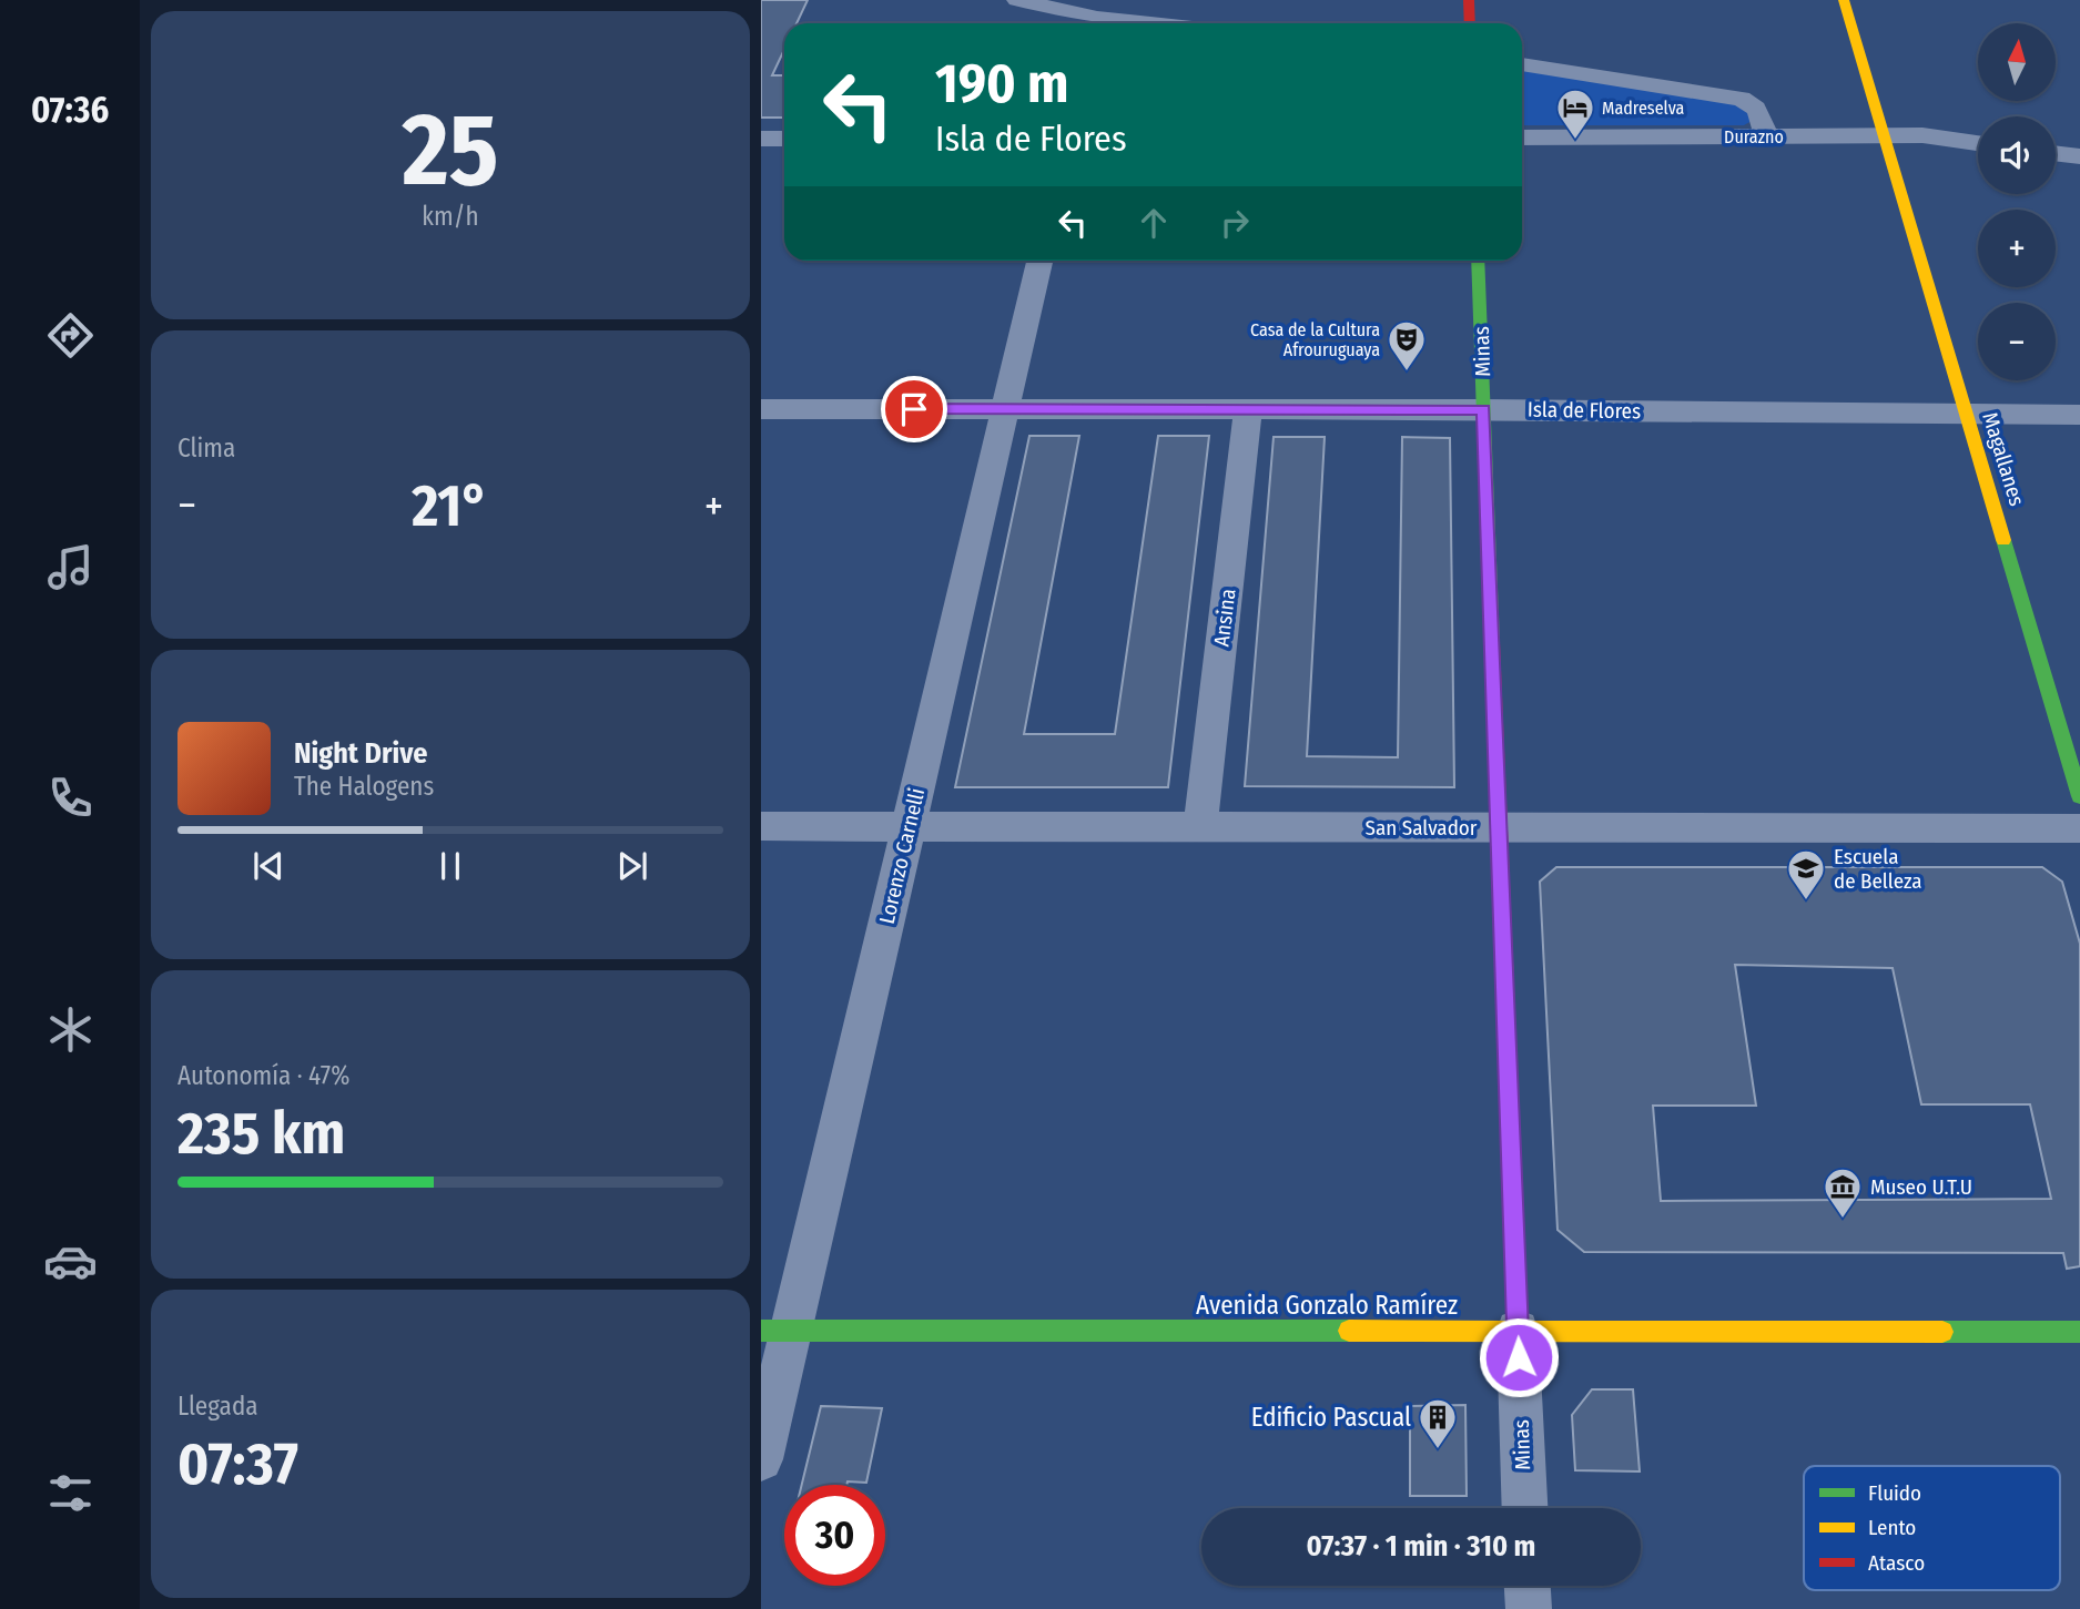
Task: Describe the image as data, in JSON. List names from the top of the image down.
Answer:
{
  "streets": {
    "street": [
      "Durazno",
      "Minas",
      "Isla de Flores",
      "Magallanes",
      "Ansina",
      "San Salvador",
      "Lorenzo Carnelli",
      "Avenida Gonzalo Ramírez"
    ]
  },
  "crossings": [
    ["Durazno", "Magallanes"],
    ["Minas", "Isla de Flores"],
    ["Minas", "San Salvador"],
    ["Minas", "Avenida Gonzalo Ramírez"],
    ["Isla de Flores", "Magallanes"],
    ["Isla de Flores", "Ansina"],
    ["Isla de Flores", "Lorenzo Carnelli"],
    ["Ansina", "San Salvador"],
    ["San Salvador", "Lorenzo Carnelli"],
    ["Lorenzo Carnelli", "Avenida Gonzalo Ramírez"]
  ],
  "places": {
    "hotel": ["Madreselva"],
    "theatre": ["Casa de la Cultura Afrouruguaya"],
    "school or university": ["Escuela de Belleza"],
    "museum": ["Museo U.T.U"],
    "building": ["Edificio Pascual"]
  },
  "legend": ["Fluido", "Lento", "Atasco"],
  "north": "top",
  "page": {
    "tabs": "07:36",
    "tile": [
      ["25", "km/h"],
      "Clima",
      ["Autonomía · 47%", "235 km"],
      ["Llegada", "07:37"]
    ],
    "map_buttons": ["+", "−"],
    "turn": ["190 m", "Isla de Flores"],
    "heat": ["−", "21°", "+"],
    "song": ["Night Drive", "The Halogens"],
    "limit": "30",
    "trip": "07:37 · 1 min · 310 m"
  }
}
